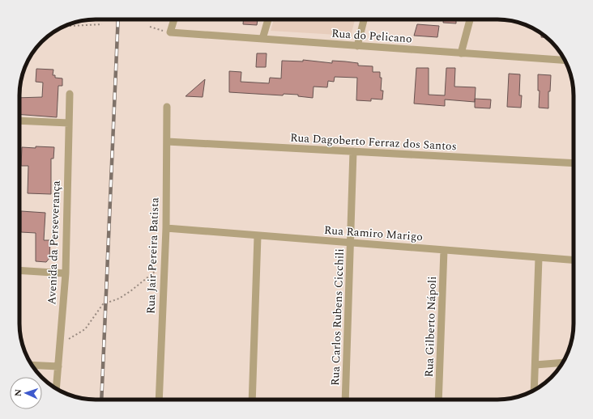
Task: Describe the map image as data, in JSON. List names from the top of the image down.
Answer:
{
  "streets": {
    "street": [
      "Rua do Pelicano",
      "Rua Dagoberto Ferraz dos Santos",
      "Rua Ramiro Marigo",
      "Avenida da Perseverança",
      "Rua Jair Pereira Batista",
      "Rua Carlos Rubens Cicchili",
      "Rua Gilberto Nápoli"
    ]
  },
  "crossings": [
    ["Rua Dagoberto Ferraz dos Santos", "Rua Jair Pereira Batista"],
    ["Rua Dagoberto Ferraz dos Santos", "Rua Carlos Rubens Cicchili"],
    ["Rua Ramiro Marigo", "Rua Jair Pereira Batista"],
    ["Rua Ramiro Marigo", "Rua Carlos Rubens Cicchili"],
    ["Rua Ramiro Marigo", "Rua Gilberto Nápoli"]
  ],
  "north": "left"
}
